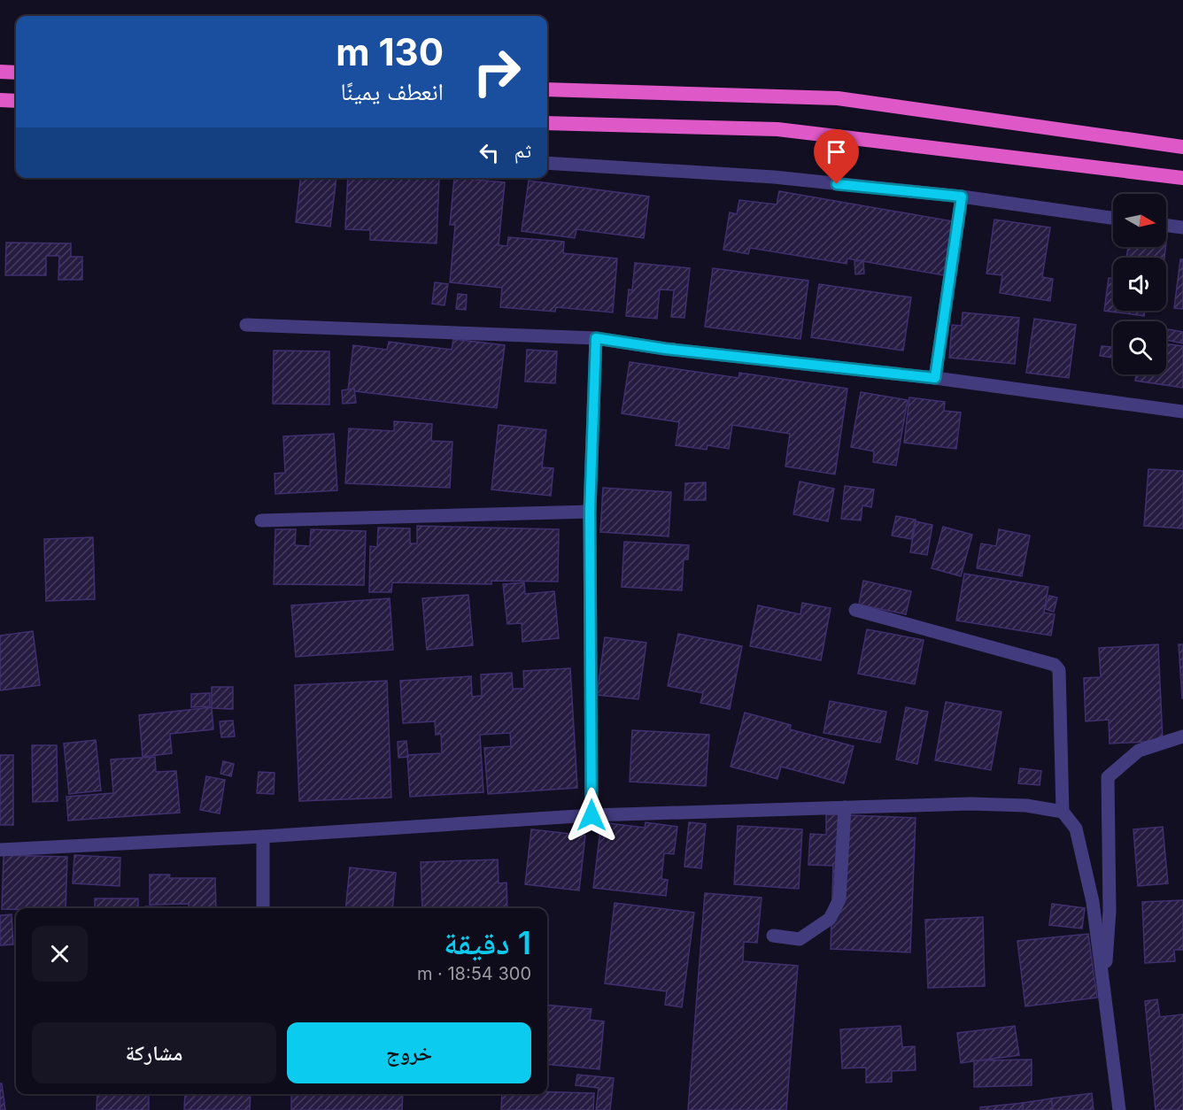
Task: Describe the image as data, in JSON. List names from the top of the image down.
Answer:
{
  "north": "right",
  "page": {
    "turn": ["130 m", "انعطف يمينًا"],
    "then": "ثم",
    "heading": ["1 دقيقة", "300 m · 18:54"],
    "buttons": ["خروج", "مشاركة"]
  }
}
